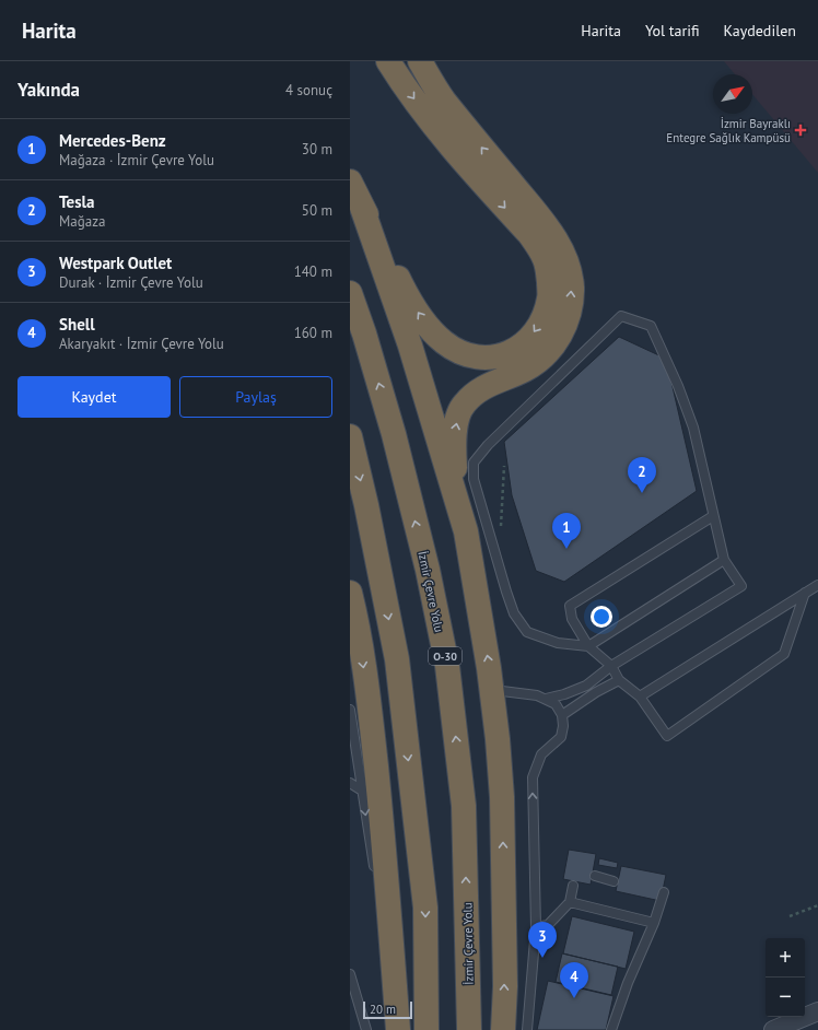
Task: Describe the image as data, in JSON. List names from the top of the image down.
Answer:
{
  "streets": {
    "highway": ["İzmir Çevre Yolu", "O-30"]
  },
  "places": {
    "health": ["İzmir Bayraklı Entegre Sağlık Kampüsü"]
  },
  "scale_bar": "20 m",
  "north": "top right",
  "page": {
    "header": "Harita",
    "nav": ["Harita", "Yol tarifi", "Kaydedilen"],
    "heading": ["Yakında", "4 sonuç"],
    "list": [
      {
        "mark": "1",
        "name": "Mercedes-Benz",
        "note": "Mağaza · İzmir Çevre Yolu",
        "value": "30 m"
      },
      {
        "mark": "2",
        "name": "Tesla",
        "note": "Mağaza",
        "value": "50 m"
      },
      {
        "mark": "3",
        "name": "Westpark Outlet",
        "note": "Durak · İzmir Çevre Yolu",
        "value": "140 m"
      },
      {
        "mark": "4",
        "name": "Shell",
        "note": "Akaryakıt · İzmir Çevre Yolu",
        "value": "160 m"
      }
    ],
    "buttons": ["Kaydet", "Paylaş"],
    "pins": [
      "2",
      "1",
      "3",
      "4"
    ],
    "map_buttons": ["+", "−"],
    "scale": "20 m"
  }
}
